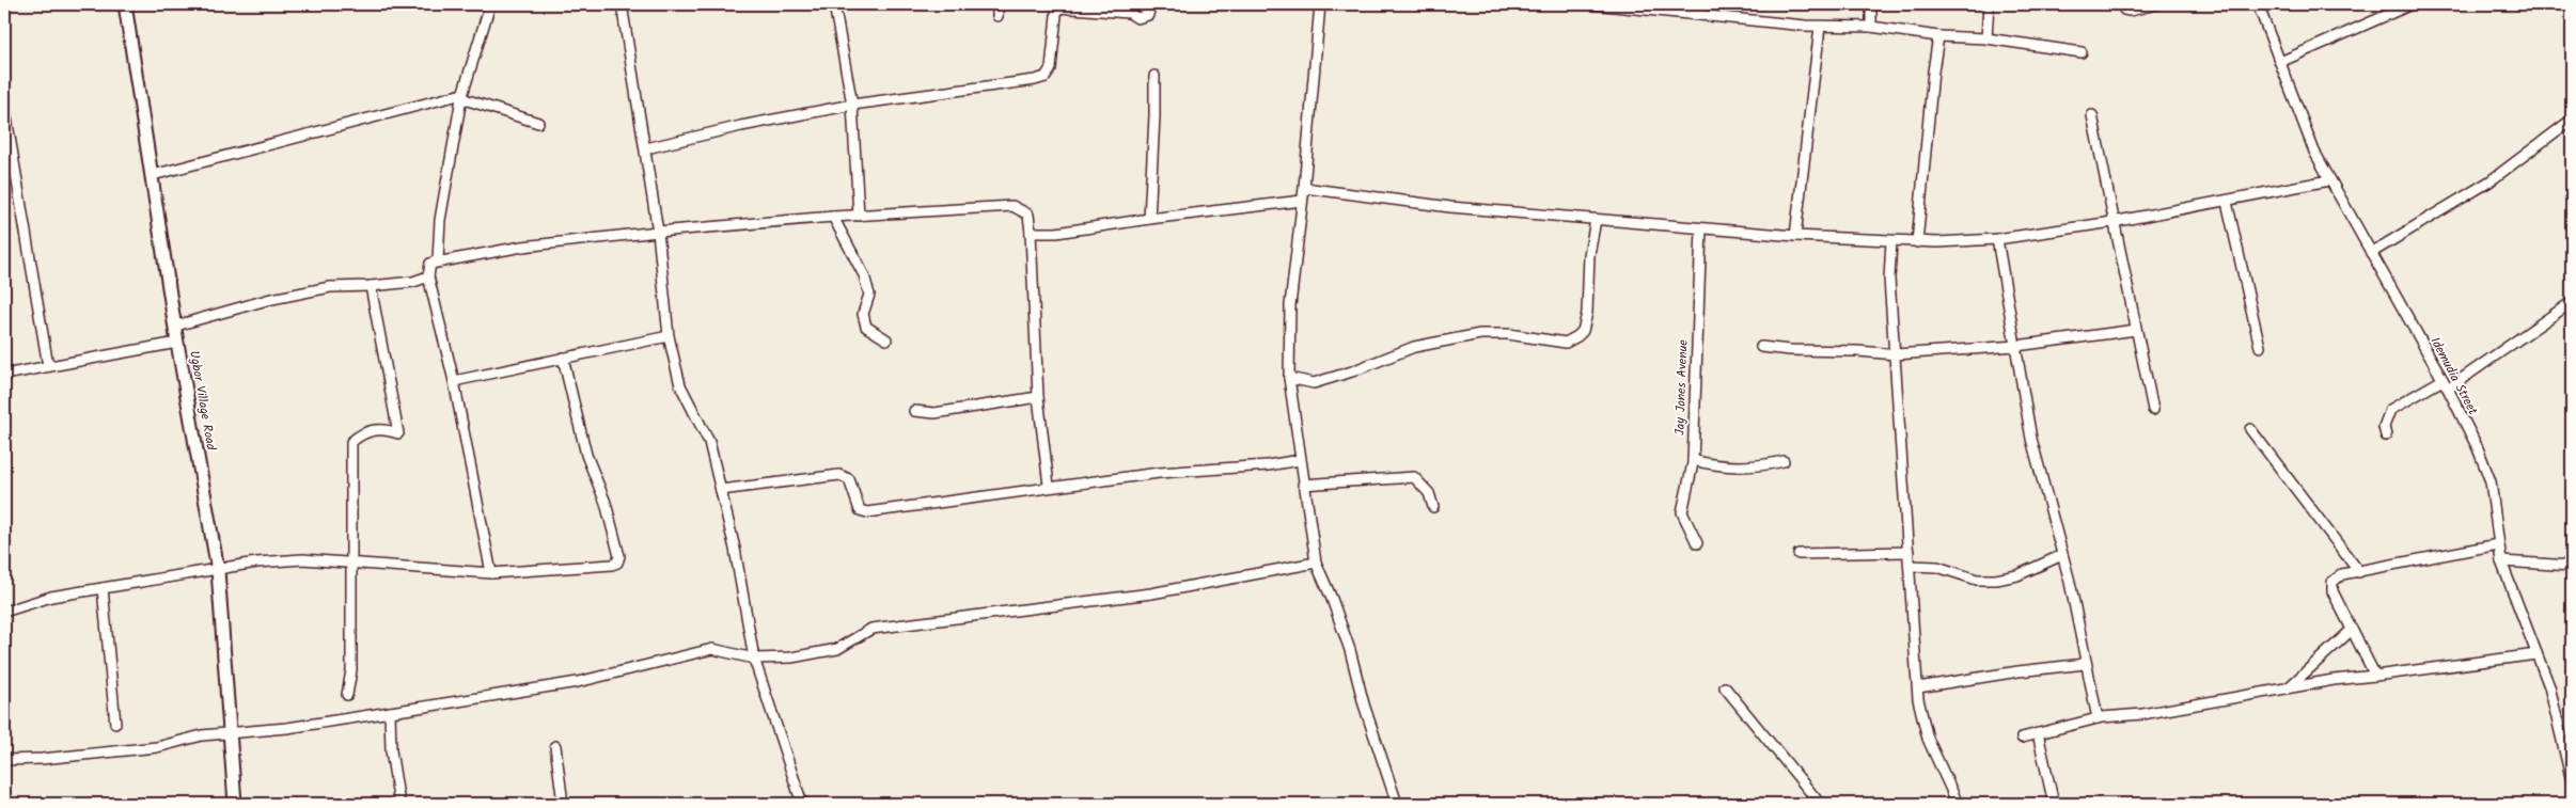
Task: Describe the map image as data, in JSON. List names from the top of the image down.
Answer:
{
  "streets": {
    "street": ["Idemudia Street", "Jay Jones Avenue", "Ugbor Village Road"]
  }
}
